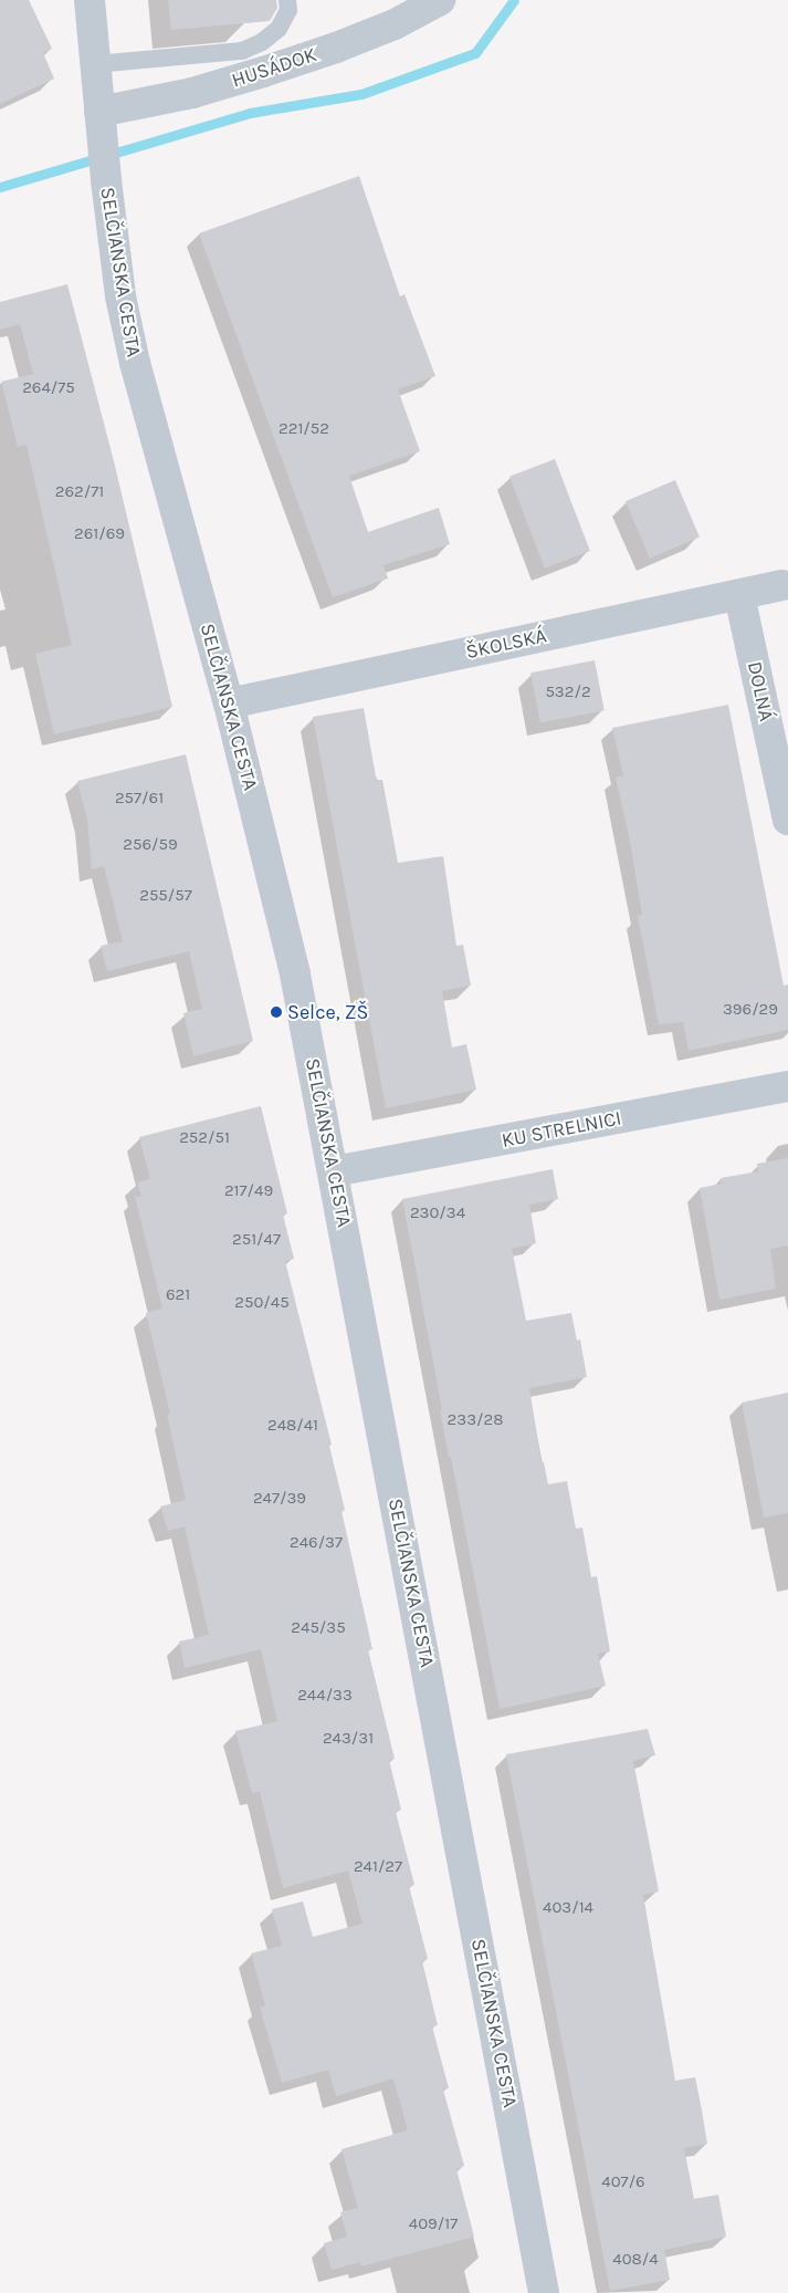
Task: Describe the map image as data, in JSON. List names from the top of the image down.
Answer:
{
  "streets": {
    "street": [
      "HUSÁDOK",
      "SELČIANSKA CESTA",
      "ŠKOLSKÁ",
      "DOLNÁ",
      "KU STRELNICI"
    ]
  },
  "crossings": [
    ["HUSÁDOK", "SELČIANSKA CESTA"],
    ["SELČIANSKA CESTA", "ŠKOLSKÁ"],
    ["SELČIANSKA CESTA", "KU STRELNICI"],
    ["ŠKOLSKÁ", "DOLNÁ"]
  ],
  "places": ["Selce, ZŠ"],
  "house_numbers": [
    "264/75",
    "221/52",
    "262/71",
    "261/69",
    "532/2",
    "257/61",
    "256/59",
    "255/57",
    "396/29",
    "252/51",
    "217/49",
    "230/34",
    "251/47",
    "621",
    "250/45",
    "233/28",
    "248/41",
    "247/39",
    "246/37",
    "245/35",
    "244/33",
    "243/31",
    "241/27",
    "403/14",
    "407/6",
    "409/17",
    "408/4"
  ]
}
